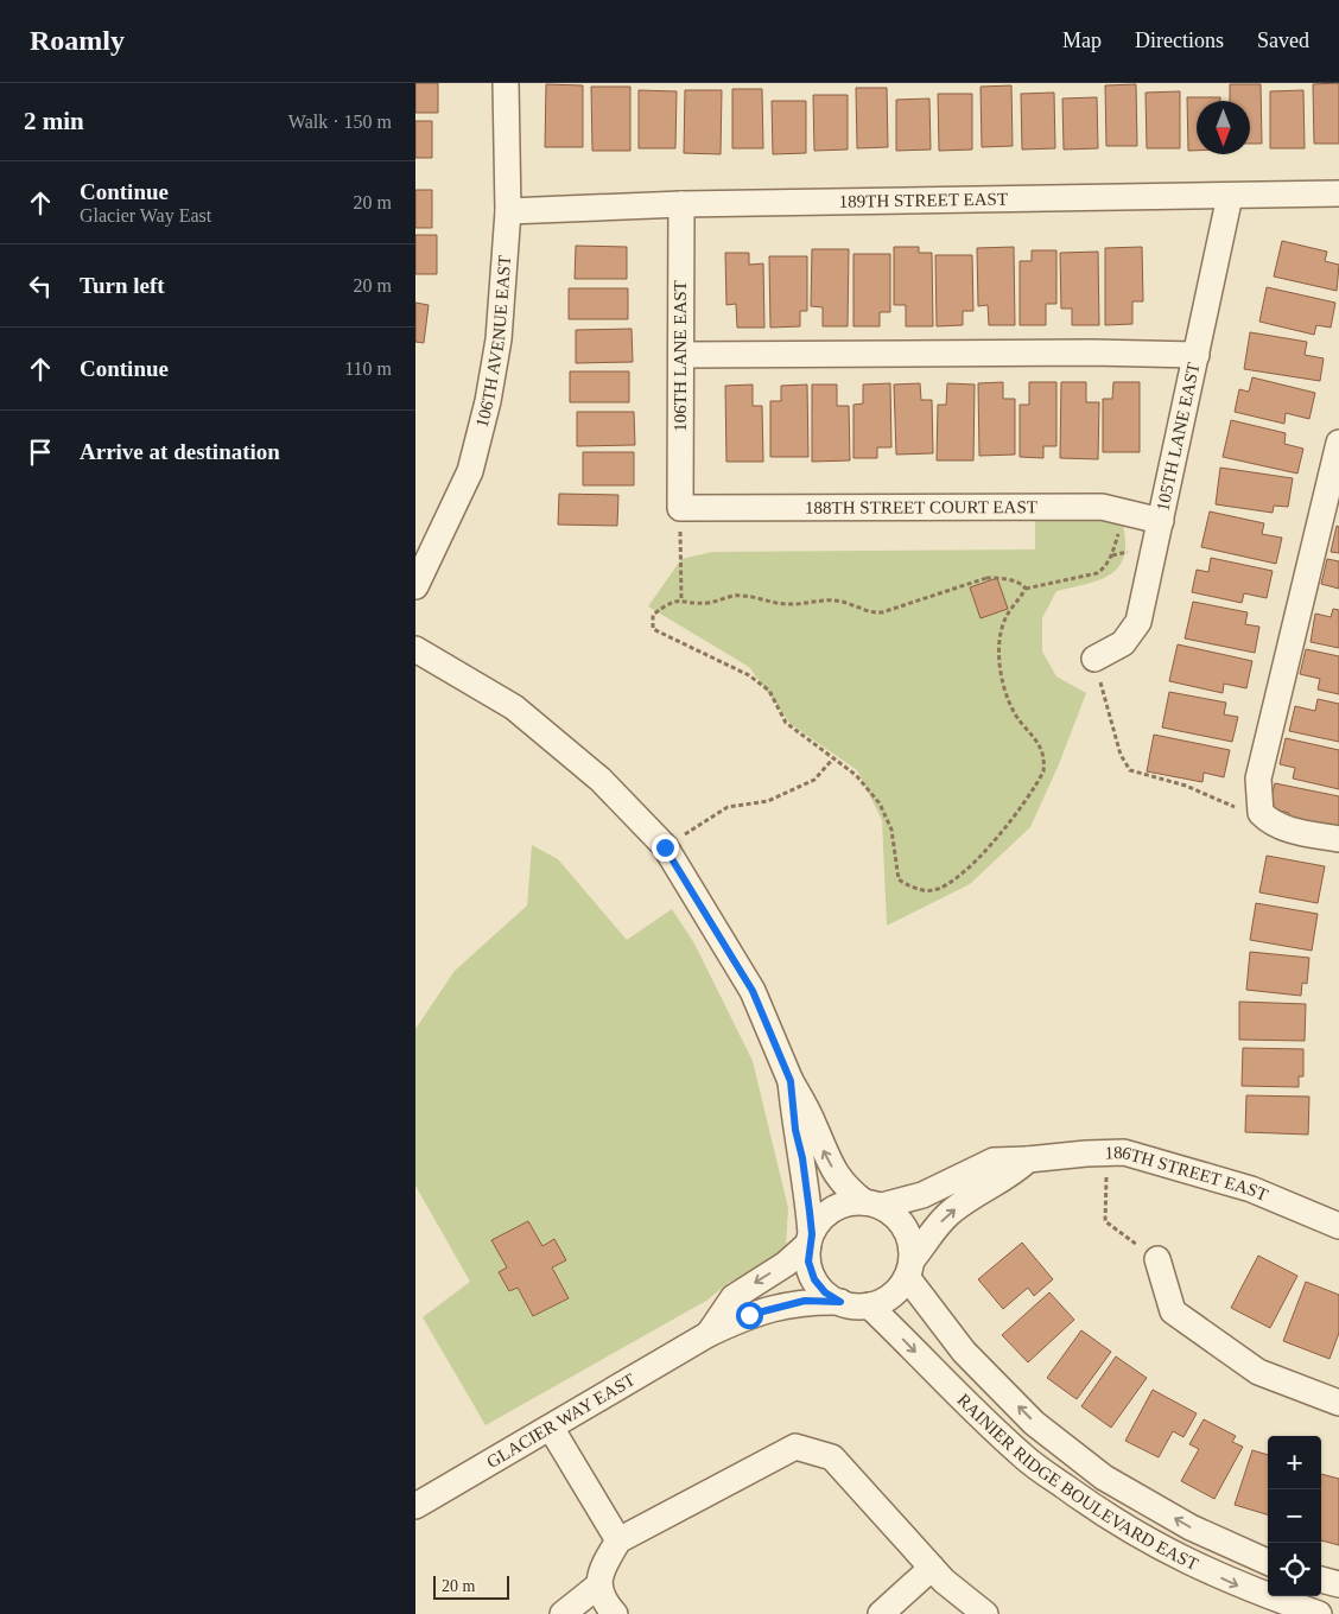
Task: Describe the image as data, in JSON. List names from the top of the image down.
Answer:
{
  "streets": {
    "street": [
      "189TH STREET EAST",
      "106TH AVENUE EAST",
      "106TH LANE EAST",
      "105TH LANE EAST",
      "188TH STREET COURT EAST",
      "186TH STREET EAST",
      "GLACIER WAY EAST",
      "RAINIER RIDGE BOULEVARD EAST"
    ]
  },
  "crossings": [
    ["189TH STREET EAST", "106TH AVENUE EAST"],
    ["189TH STREET EAST", "106TH LANE EAST"],
    ["189TH STREET EAST", "105TH LANE EAST"],
    ["106TH LANE EAST", "188TH STREET COURT EAST"],
    ["105TH LANE EAST", "188TH STREET COURT EAST"],
    ["186TH STREET EAST", "GLACIER WAY EAST"],
    ["186TH STREET EAST", "RAINIER RIDGE BOULEVARD EAST"],
    ["GLACIER WAY EAST", "RAINIER RIDGE BOULEVARD EAST"]
  ],
  "scale_bar": "20 m",
  "north": "bottom",
  "page": {
    "header": "Roamly",
    "nav": ["Map", "Directions", "Saved"],
    "heading": ["2 min", "Walk · 150 m"],
    "list": [
      ["Continue", "Glacier Way East", "20 m"],
      ["Turn left", "20 m"],
      ["Continue", "110 m"],
      "Arrive at destination"
    ],
    "map_buttons": ["+", "−"],
    "scale": "20 m"
  }
}
